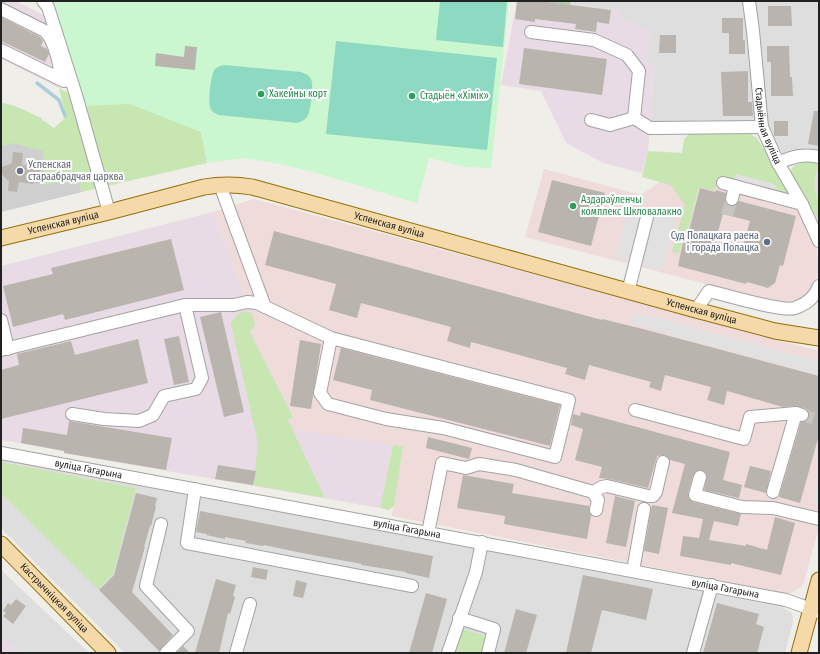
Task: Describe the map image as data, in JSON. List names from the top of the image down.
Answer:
{
  "streets": {
    "main road": ["Успенская вуліца", "Кастрычніцкая вуліца"],
    "street": ["Стадыённая вуліца", "вуліца Гагарына"]
  },
  "places": [
    "Хакейны корт",
    "Стадыён «Хімік»",
    "Успенская стараабрадчая царква",
    "Аздараўленчы комплекс Шкловалакно",
    "Суд Полацкага раена і горада Полацка"
  ]
}
